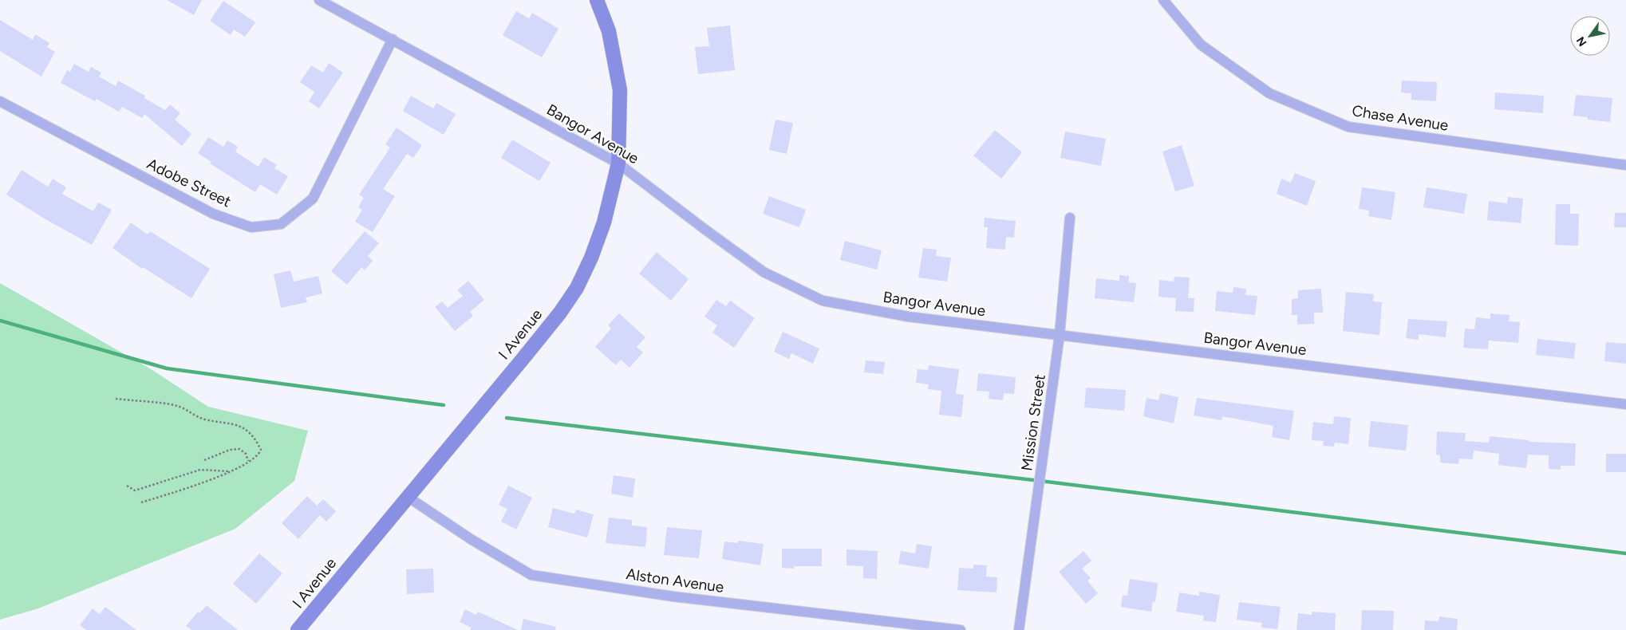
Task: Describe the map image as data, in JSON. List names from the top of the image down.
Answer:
{
  "streets": {
    "main road": ["I Avenue"],
    "street": [
      "Chase Avenue",
      "Bangor Avenue",
      "Adobe Street",
      "Mission Street",
      "Alston Avenue"
    ]
  },
  "crossings": [
    ["Bangor Avenue", "Adobe Street"],
    ["Bangor Avenue", "I Avenue"],
    ["Bangor Avenue", "Mission Street"],
    ["I Avenue", "Alston Avenue"]
  ],
  "north": "bottom left"
}
